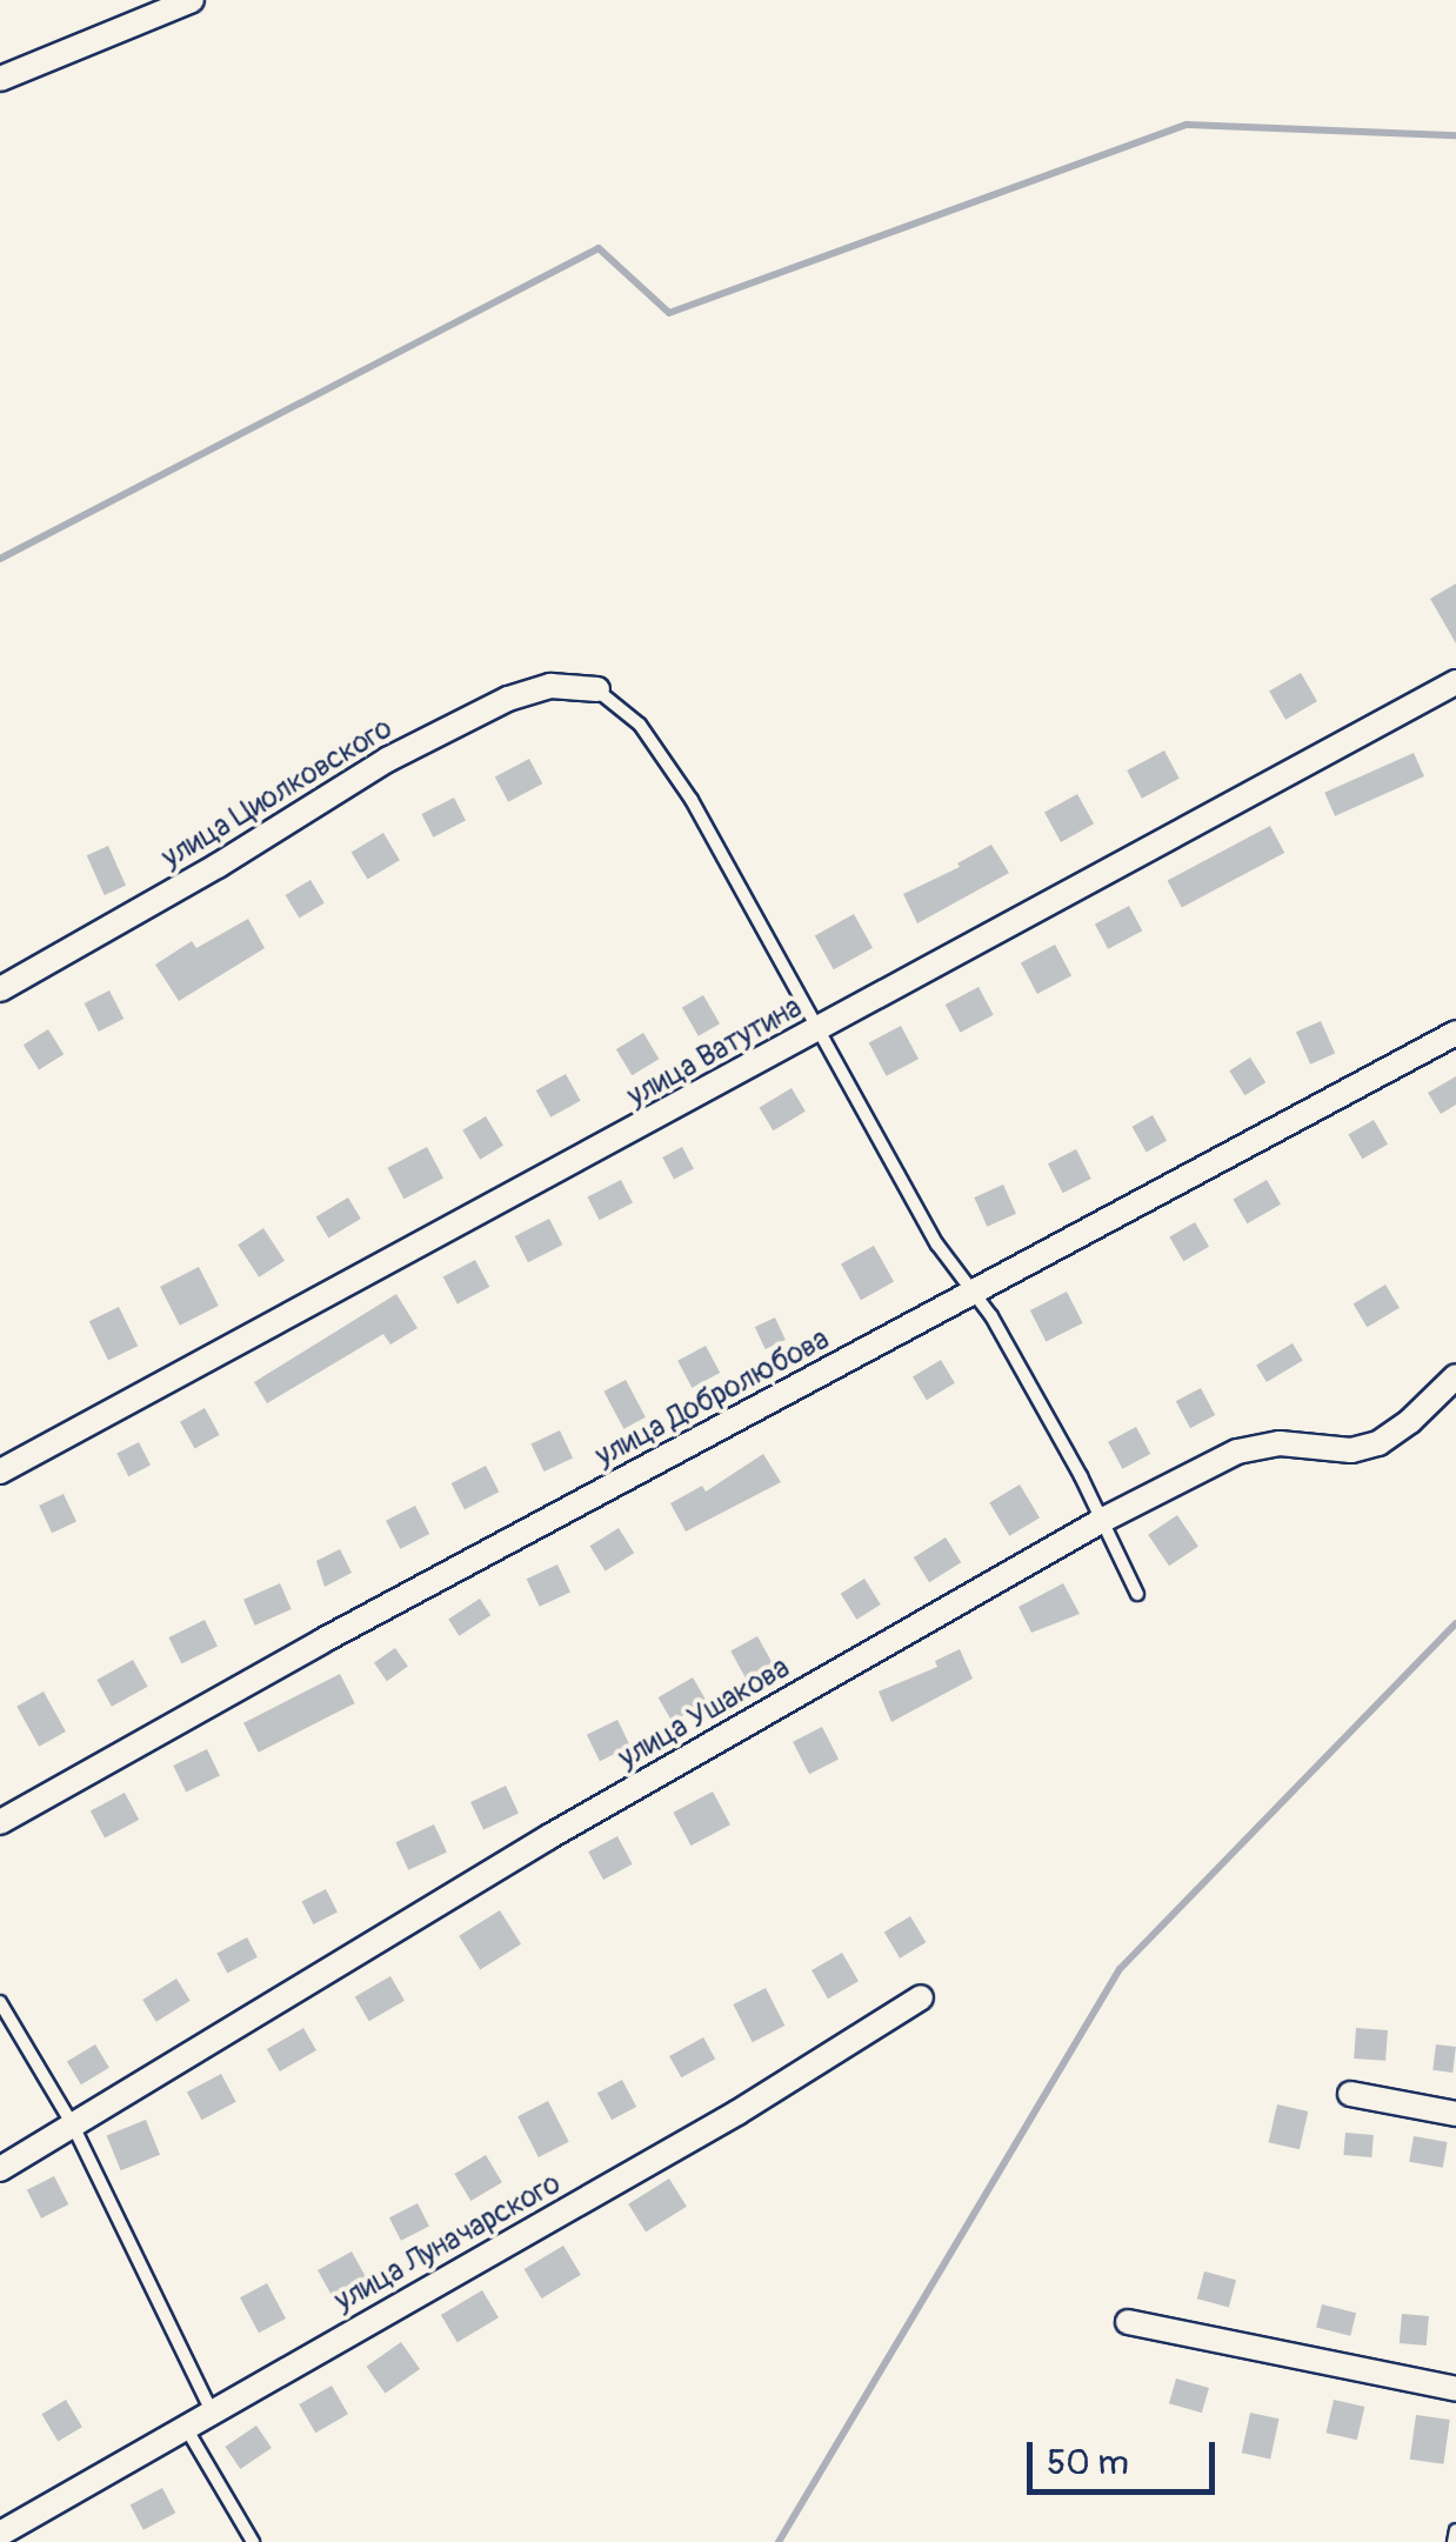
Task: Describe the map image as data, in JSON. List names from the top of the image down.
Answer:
{
  "streets": {
    "street": [
      "улица Циолковского",
      "улица Ватутина",
      "улица Добролюбова",
      "улица Ушакова",
      "улица Луначарского"
    ]
  },
  "scale_bar": "50 m"
}
